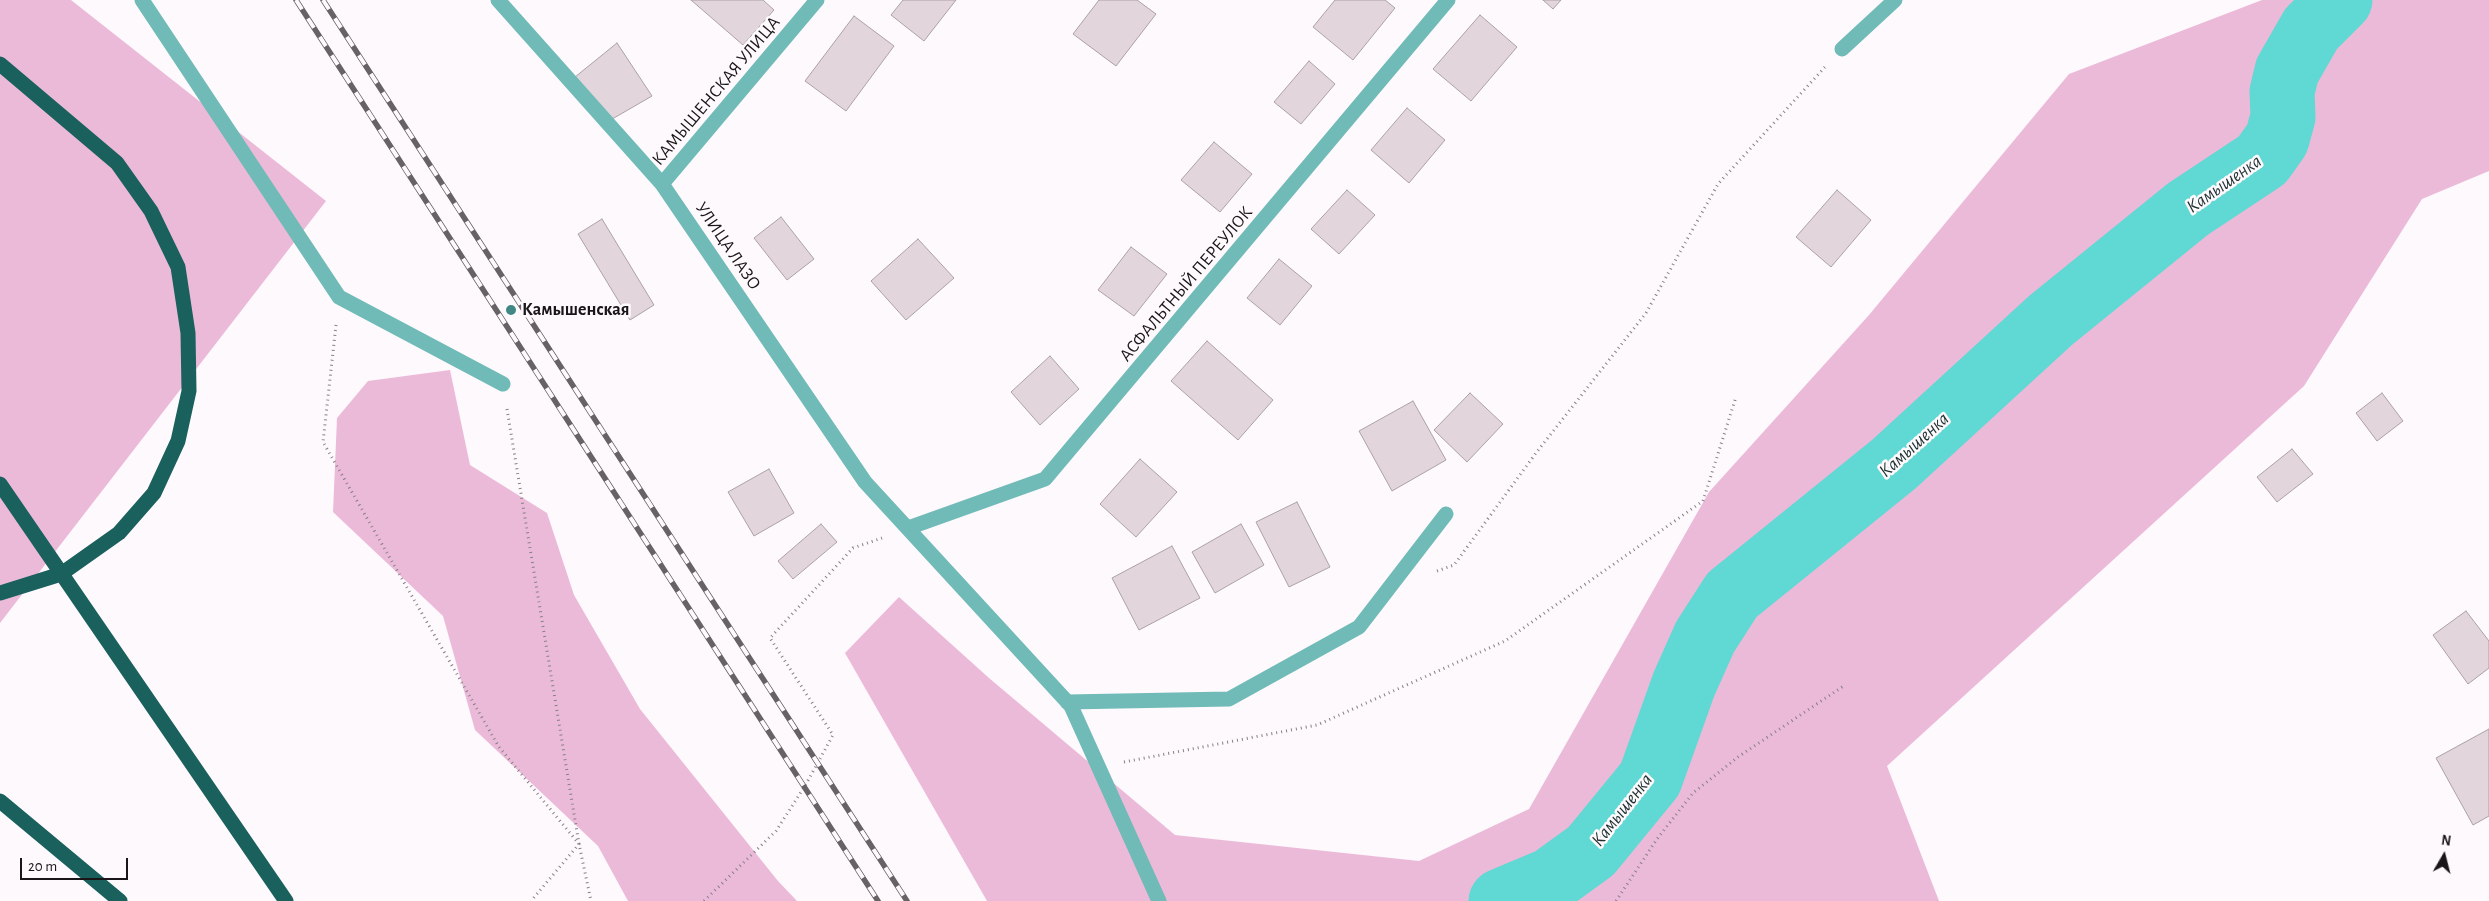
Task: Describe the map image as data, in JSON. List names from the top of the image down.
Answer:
{
  "streets": {
    "street": ["КАМЫШЕНСКАЯ УЛИЦА", "УЛИЦА ЛАЗО", "АСФАЛЬТНЫЙ ПЕРЕУЛОК"]
  },
  "crossings": [
    ["КАМЫШЕНСКАЯ УЛИЦА", "УЛИЦА ЛАЗО"],
    ["УЛИЦА ЛАЗО", "АСФАЛЬТНЫЙ ПЕРЕУЛОК"]
  ],
  "water": ["Камышенка"],
  "places": ["Камышенская"],
  "scale_bar": "20 m",
  "north": "top"
}
